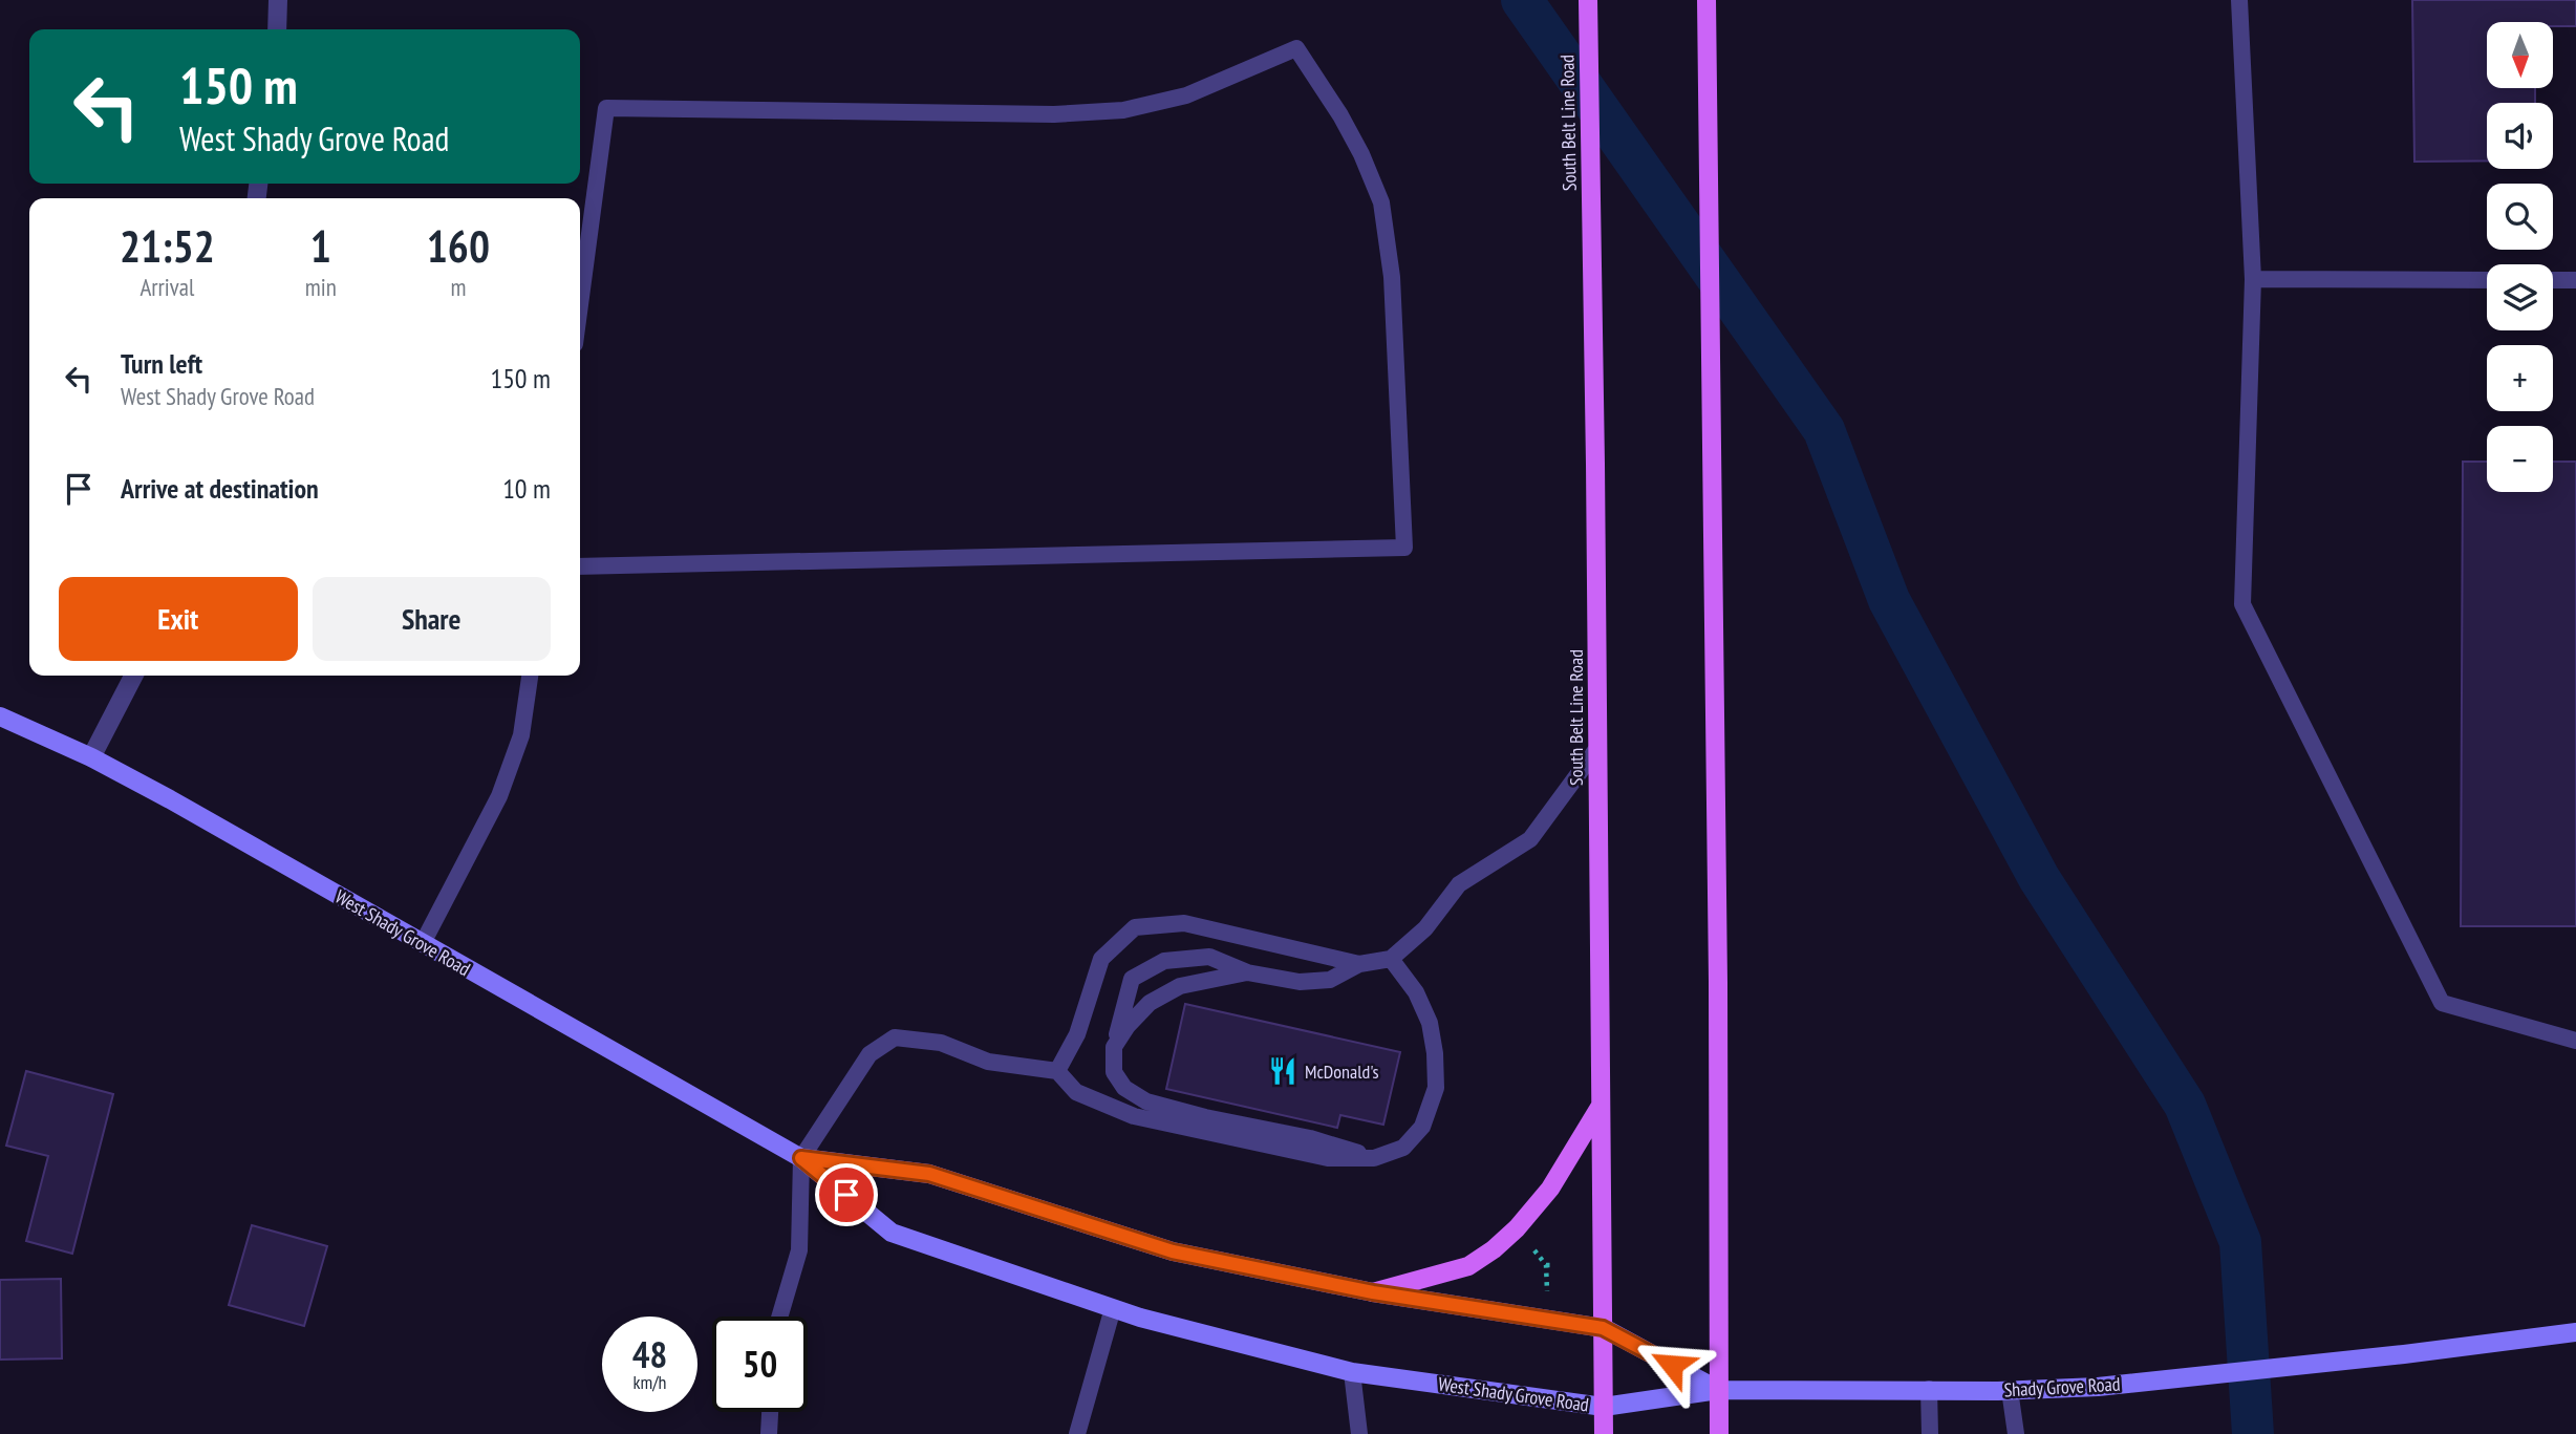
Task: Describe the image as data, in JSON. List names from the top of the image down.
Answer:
{
  "streets": {
    "main road": ["South Belt Line Road", "West Shady Grove Road", "Shady Grove Road"]
  },
  "crossings": [
    ["South Belt Line Road", "West Shady Grove Road"],
    ["West Shady Grove Road", "Shady Grove Road"]
  ],
  "places": {
    "restaurant": ["McDonald's"]
  },
  "north": "bottom",
  "page": {
    "map_buttons": ["+", "−"],
    "turn": ["150 m", "West Shady Grove Road"],
    "eta": [
      "21:52",
      "Arrival",
      "1",
      "min",
      "160",
      "m"
    ],
    "list": [
      {
        "name": "Turn left",
        "note": "West Shady Grove Road",
        "value": "150 m"
      },
      {
        "name": "Arrive at destination",
        "value": "10 m"
      }
    ],
    "buttons": ["Exit", "Share"],
    "speed": "48 km/h",
    "limit": "50"
  }
}
